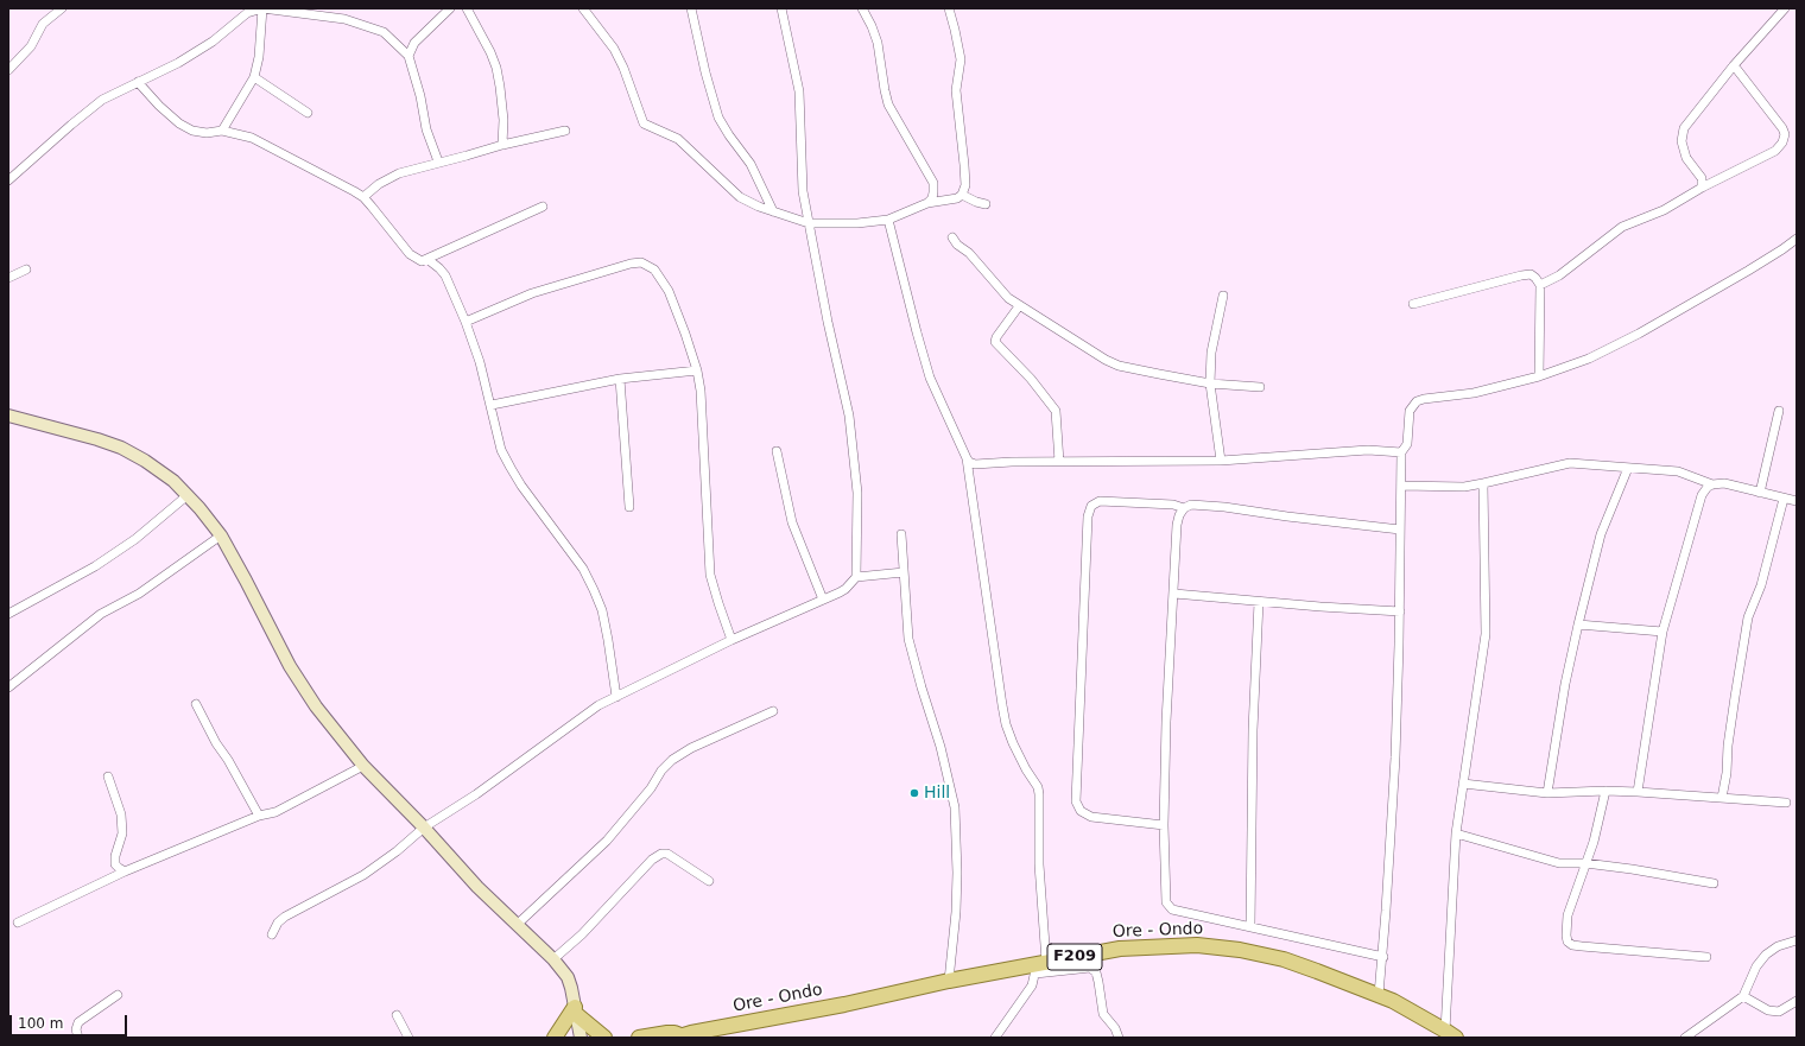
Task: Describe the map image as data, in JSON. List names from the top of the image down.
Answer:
{
  "streets": {
    "main road": ["Ore - Ondo", "F209"]
  },
  "crossings": [
    ["Ore - Ondo", "F209"]
  ],
  "places": ["Hill"],
  "scale_bar": "100 m"
}
